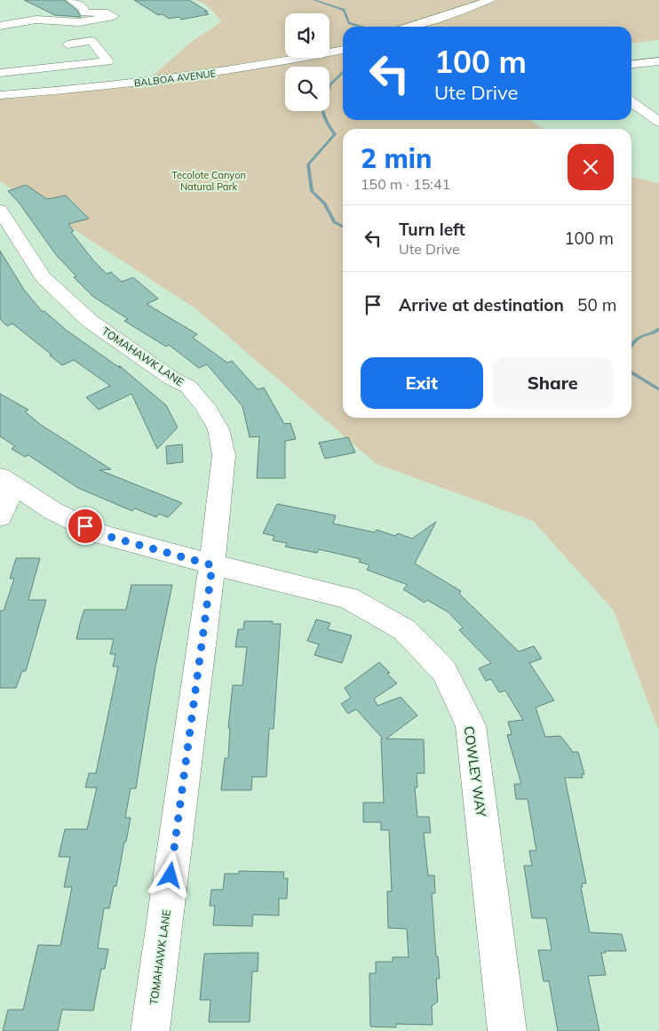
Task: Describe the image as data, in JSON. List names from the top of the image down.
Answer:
{
  "streets": {
    "main road": ["BALBOA AVENUE", "TOMAHAWK LANE", "COWLEY WAY"]
  },
  "crossings": [
    ["TOMAHAWK LANE", "COWLEY WAY"]
  ],
  "parks": ["Tecolote Canyon Natural Park"],
  "page": {
    "turn": ["100 m", "Ute Drive"],
    "heading": ["2 min", "150 m · 15:41"],
    "list": [
      {
        "name": "Turn left",
        "note": "Ute Drive",
        "value": "100 m"
      },
      {
        "name": "Arrive at destination",
        "value": "50 m"
      }
    ],
    "buttons": ["Exit", "Share"]
  }
}
